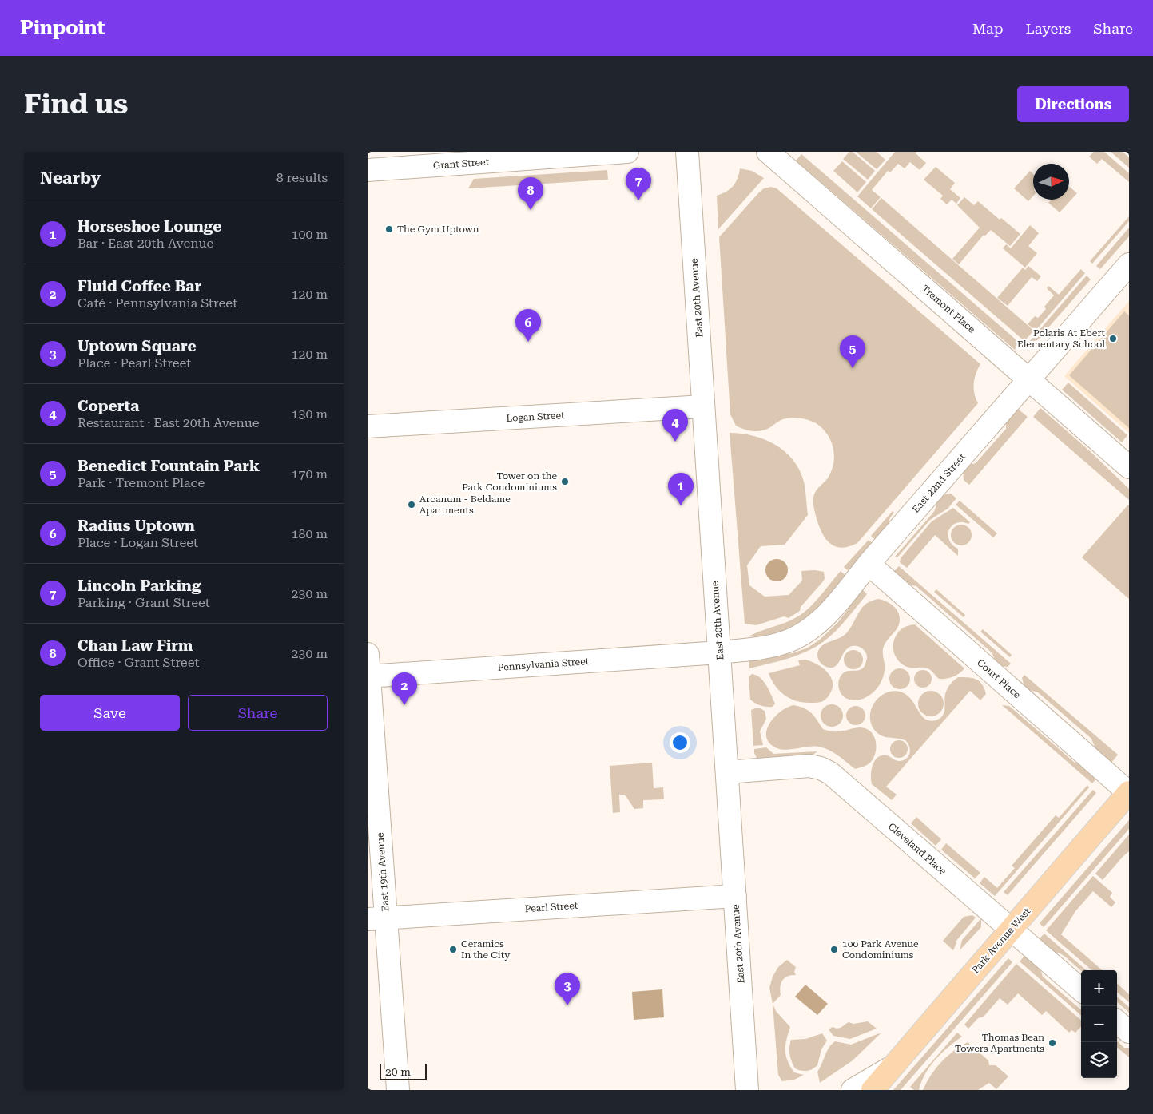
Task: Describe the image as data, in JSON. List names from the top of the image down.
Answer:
{
  "streets": {
    "main road": ["Park Avenue West"],
    "street": [
      "Grant Street",
      "East 20th Avenue",
      "Tremont Place",
      "Logan Street",
      "East 22nd Street",
      "Pennsylvania Street",
      "Court Place",
      "Cleveland Place",
      "East 19th Avenue",
      "Pearl Street"
    ]
  },
  "crossings": [
    ["East 20th Avenue", "Logan Street"],
    ["East 20th Avenue", "East 22nd Street"],
    ["East 20th Avenue", "Pennsylvania Street"],
    ["East 20th Avenue", "Cleveland Place"],
    ["East 20th Avenue", "Pearl Street"],
    ["Tremont Place", "East 22nd Street"],
    ["East 22nd Street", "Pennsylvania Street"],
    ["East 22nd Street", "Court Place"],
    ["Pennsylvania Street", "East 19th Avenue"],
    ["Court Place", "Park Avenue West"],
    ["Cleveland Place", "Park Avenue West"],
    ["East 19th Avenue", "Pearl Street"]
  ],
  "places": [
    "The Gym Uptown",
    "Polaris At Ebert Elementary School",
    "Tower on the Park Condominiums",
    "Arcanum - Beldame Apartments",
    "Ceramics In the City",
    "100 Park Avenue Condominiums",
    "Thomas Bean Towers Apartments"
  ],
  "scale_bar": "20 m",
  "north": "right",
  "page": {
    "header": "Pinpoint",
    "nav": ["Map", "Layers", "Share"],
    "buttons": [
      "Directions",
      ["Save", "Share"]
    ],
    "title": "Find us",
    "heading": ["Nearby", "8 results"],
    "pins": [
      "7",
      "8",
      "6",
      "5",
      "4",
      "1",
      "2",
      "3"
    ],
    "list": [
      {
        "mark": "1",
        "name": "Horseshoe Lounge",
        "note": "Bar · East 20th Avenue",
        "value": "100 m"
      },
      {
        "mark": "2",
        "name": "Fluid Coffee Bar",
        "note": "Café · Pennsylvania Street",
        "value": "120 m"
      },
      {
        "mark": "3",
        "name": "Uptown Square",
        "note": "Place · Pearl Street",
        "value": "120 m"
      },
      {
        "mark": "4",
        "name": "Coperta",
        "note": "Restaurant · East 20th Avenue",
        "value": "130 m"
      },
      {
        "mark": "5",
        "name": "Benedict Fountain Park",
        "note": "Park · Tremont Place",
        "value": "170 m"
      },
      {
        "mark": "6",
        "name": "Radius Uptown",
        "note": "Place · Logan Street",
        "value": "180 m"
      },
      {
        "mark": "7",
        "name": "Lincoln Parking",
        "note": "Parking · Grant Street",
        "value": "230 m"
      },
      {
        "mark": "8",
        "name": "Chan Law Firm",
        "note": "Office · Grant Street",
        "value": "230 m"
      }
    ],
    "map_buttons": ["+", "−"],
    "scale": "20 m"
  }
}
